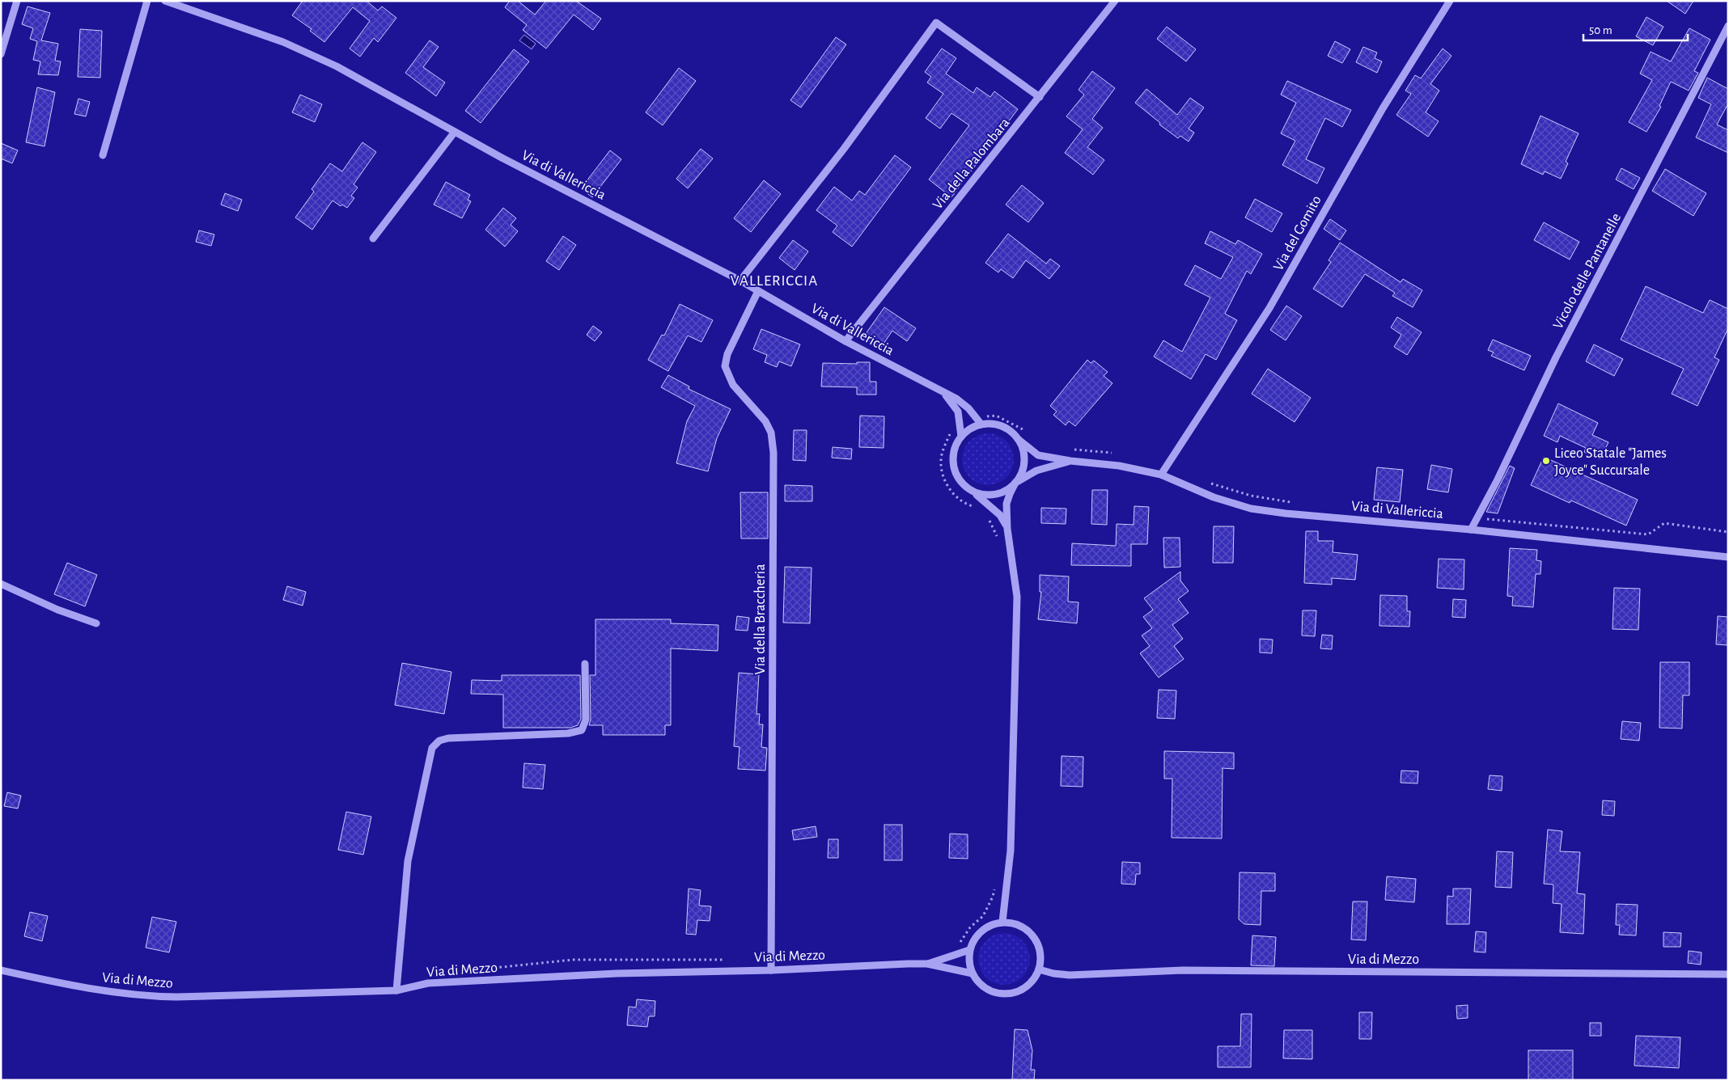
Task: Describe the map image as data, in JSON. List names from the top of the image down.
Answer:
{
  "streets": {
    "street": [
      "Via della Palombara",
      "Via di Vallericcia",
      "Via del Gomito",
      "Vicolo delle Pantanelle",
      "Via della Braccheria",
      "Via di Mezzo"
    ]
  },
  "crossings": [
    ["Via della Palombara", "Via di Vallericcia"],
    ["Via di Vallericcia", "Via del Gomito"],
    ["Via di Vallericcia", "Vicolo delle Pantanelle"],
    ["Via di Vallericcia", "Via della Braccheria"],
    ["Via della Braccheria", "Via di Mezzo"]
  ],
  "districts": ["VALLERICCIA"],
  "places": ["Liceo Statale \"James Joyce\" Succursale"],
  "scale_bar": "50 m"
}
